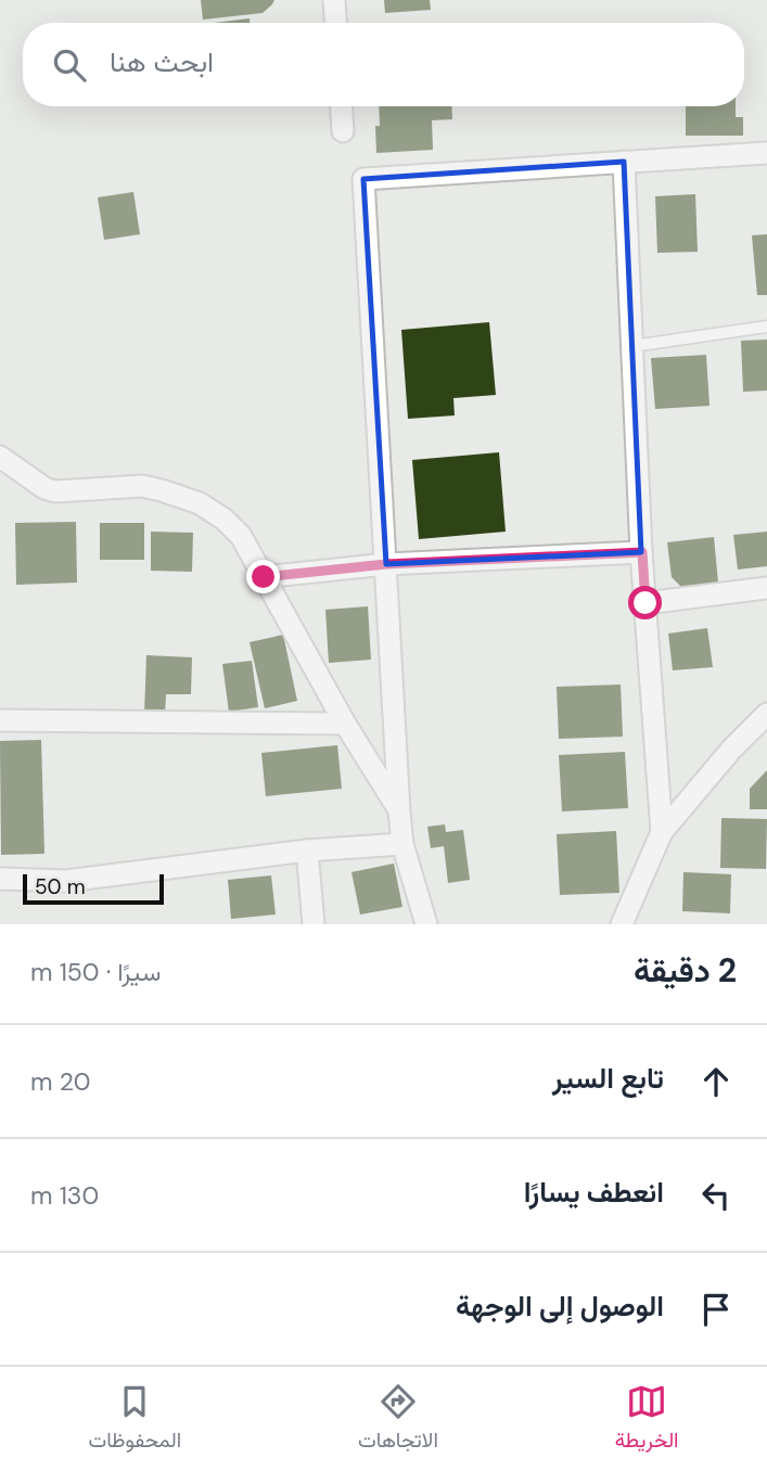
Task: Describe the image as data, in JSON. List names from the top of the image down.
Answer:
{
  "scale_bar": "50 m",
  "page": {
    "search": "ابحث هنا",
    "scale": "50 m",
    "heading": ["2 دقيقة", "سيرًا · 150 m"],
    "list": [
      ["تابع السير", "20 m"],
      ["انعطف يسارًا", "130 m"],
      "الوصول إلى الوجهة"
    ],
    "nav": ["الخريطة", "الاتجاهات", "المحفوظات"]
  }
}
